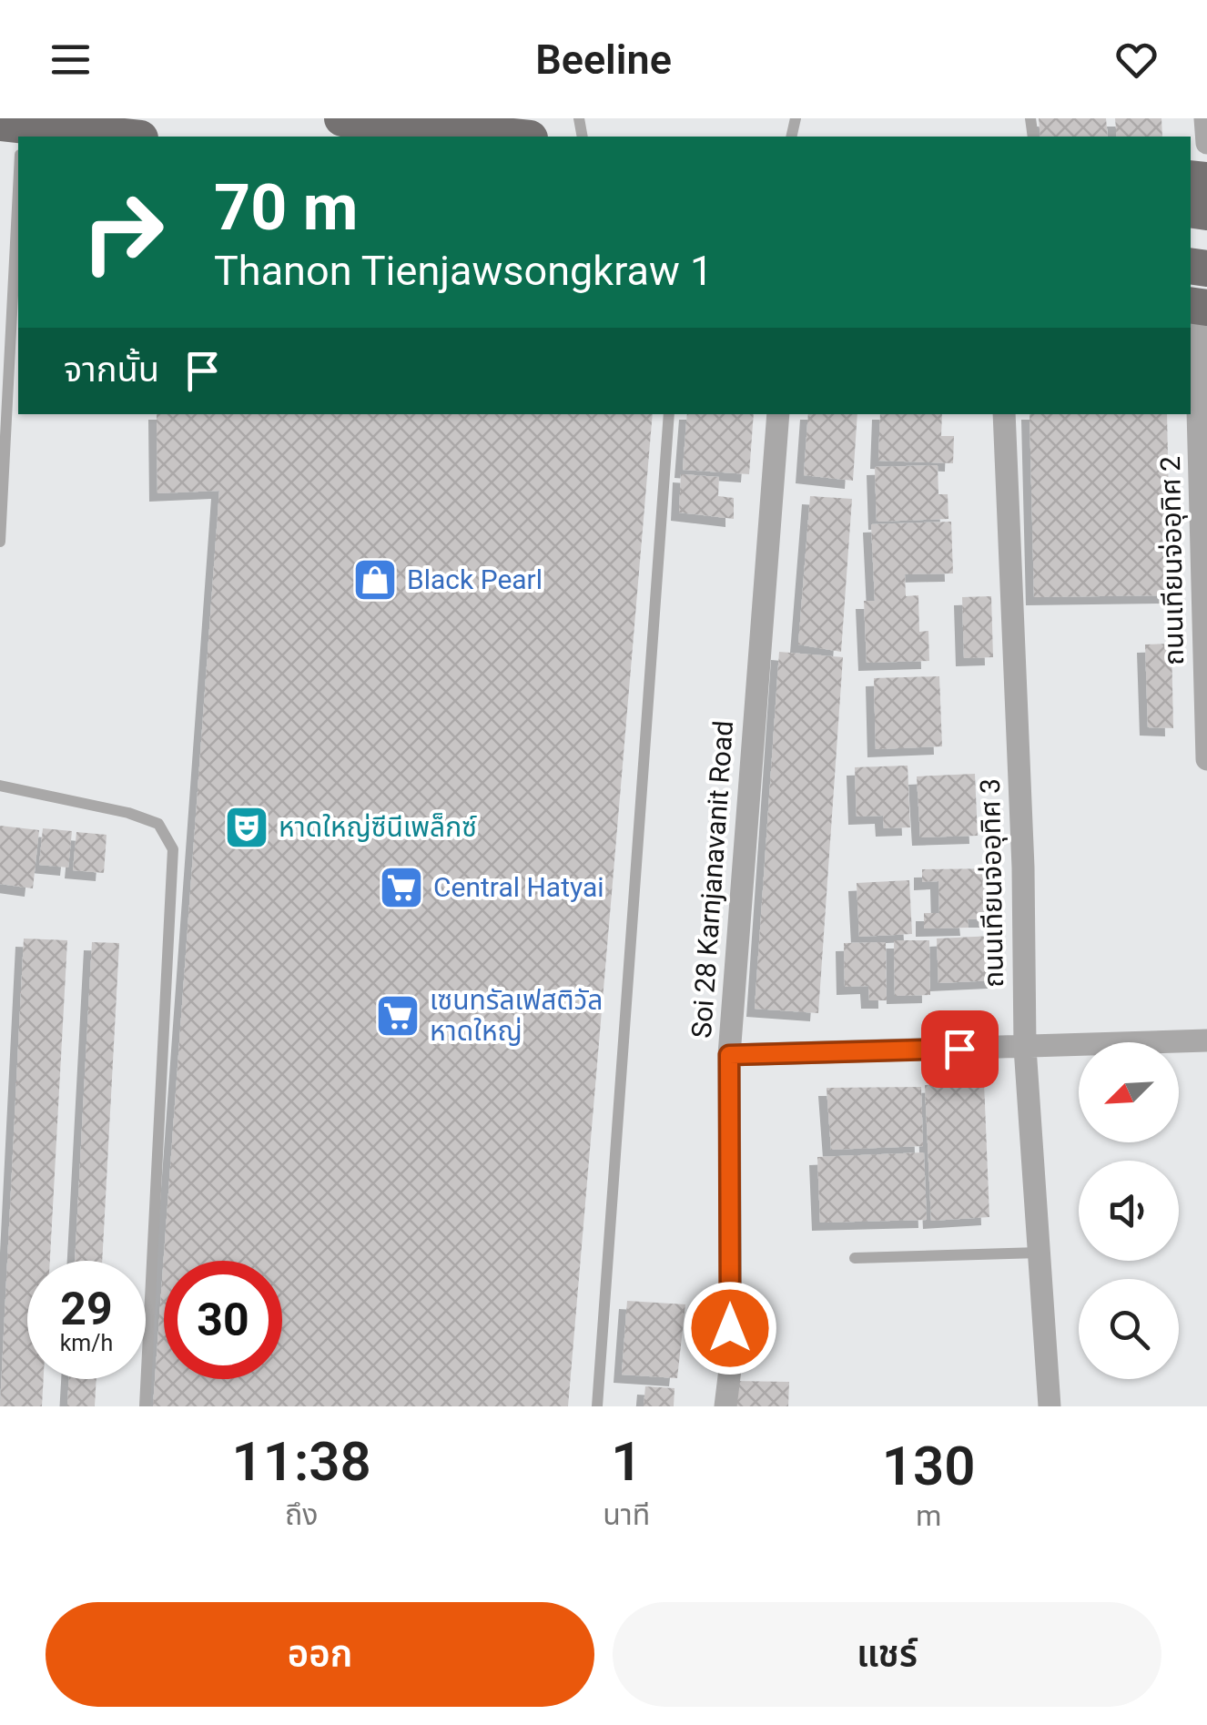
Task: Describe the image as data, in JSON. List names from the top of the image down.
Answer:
{
  "streets": {
    "street": ["ถนนเทียนจ่ออุทิศ 2", "Soi 28 Karnjanavanit Road", "ถนนเทียนจ่ออุทิศ 3"]
  },
  "places": {
    "shop": ["Black Pearl"],
    "theatre": ["หาดใหญ่ซีนีเพล็กซ์"],
    "supermarket": ["Central Hatyai", "เซนทรัลเฟสติวัล หาดใหญ่"]
  },
  "north": "bottom left",
  "page": {
    "header": "Beeline",
    "turn": ["70 m", "Thanon Tienjawsongkraw 1"],
    "then": "จากนั้น",
    "speed": "29 km/h",
    "limit": "30",
    "eta": [
      "11:38",
      "ถึง",
      "1",
      "นาที",
      "130",
      "m"
    ],
    "buttons": ["ออก", "แชร์"]
  }
}
